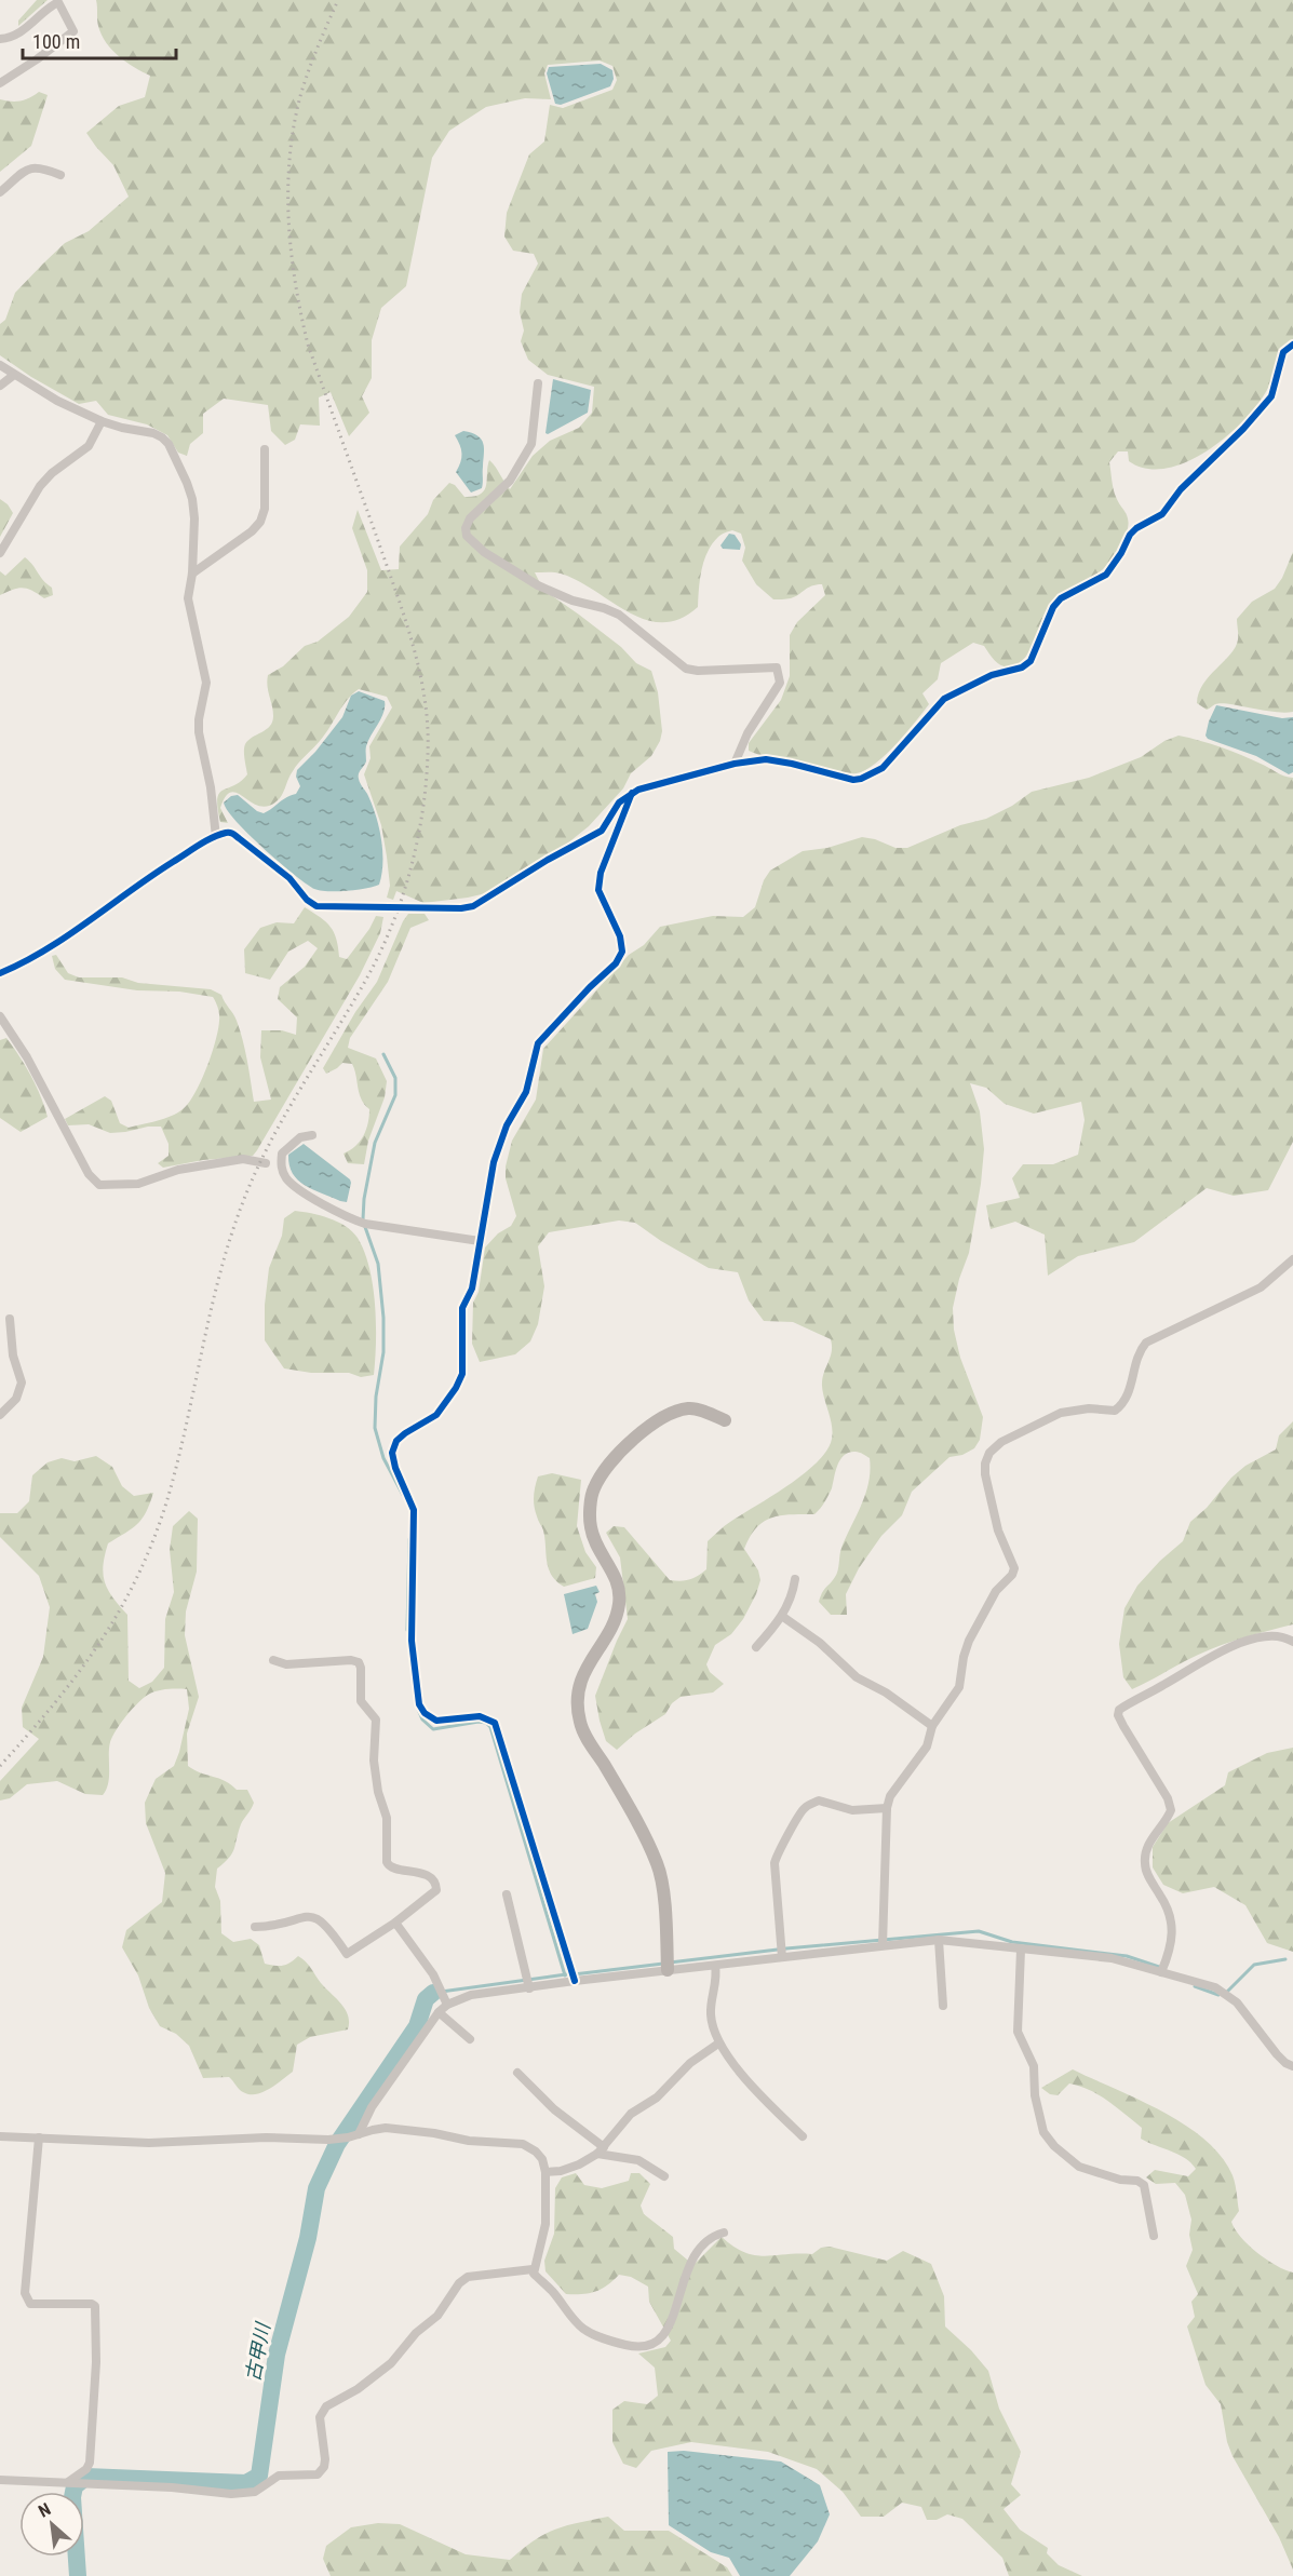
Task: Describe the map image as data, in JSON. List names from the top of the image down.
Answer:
{
  "water": ["古甲川"],
  "scale_bar": "100 m",
  "north": "top left"
}
